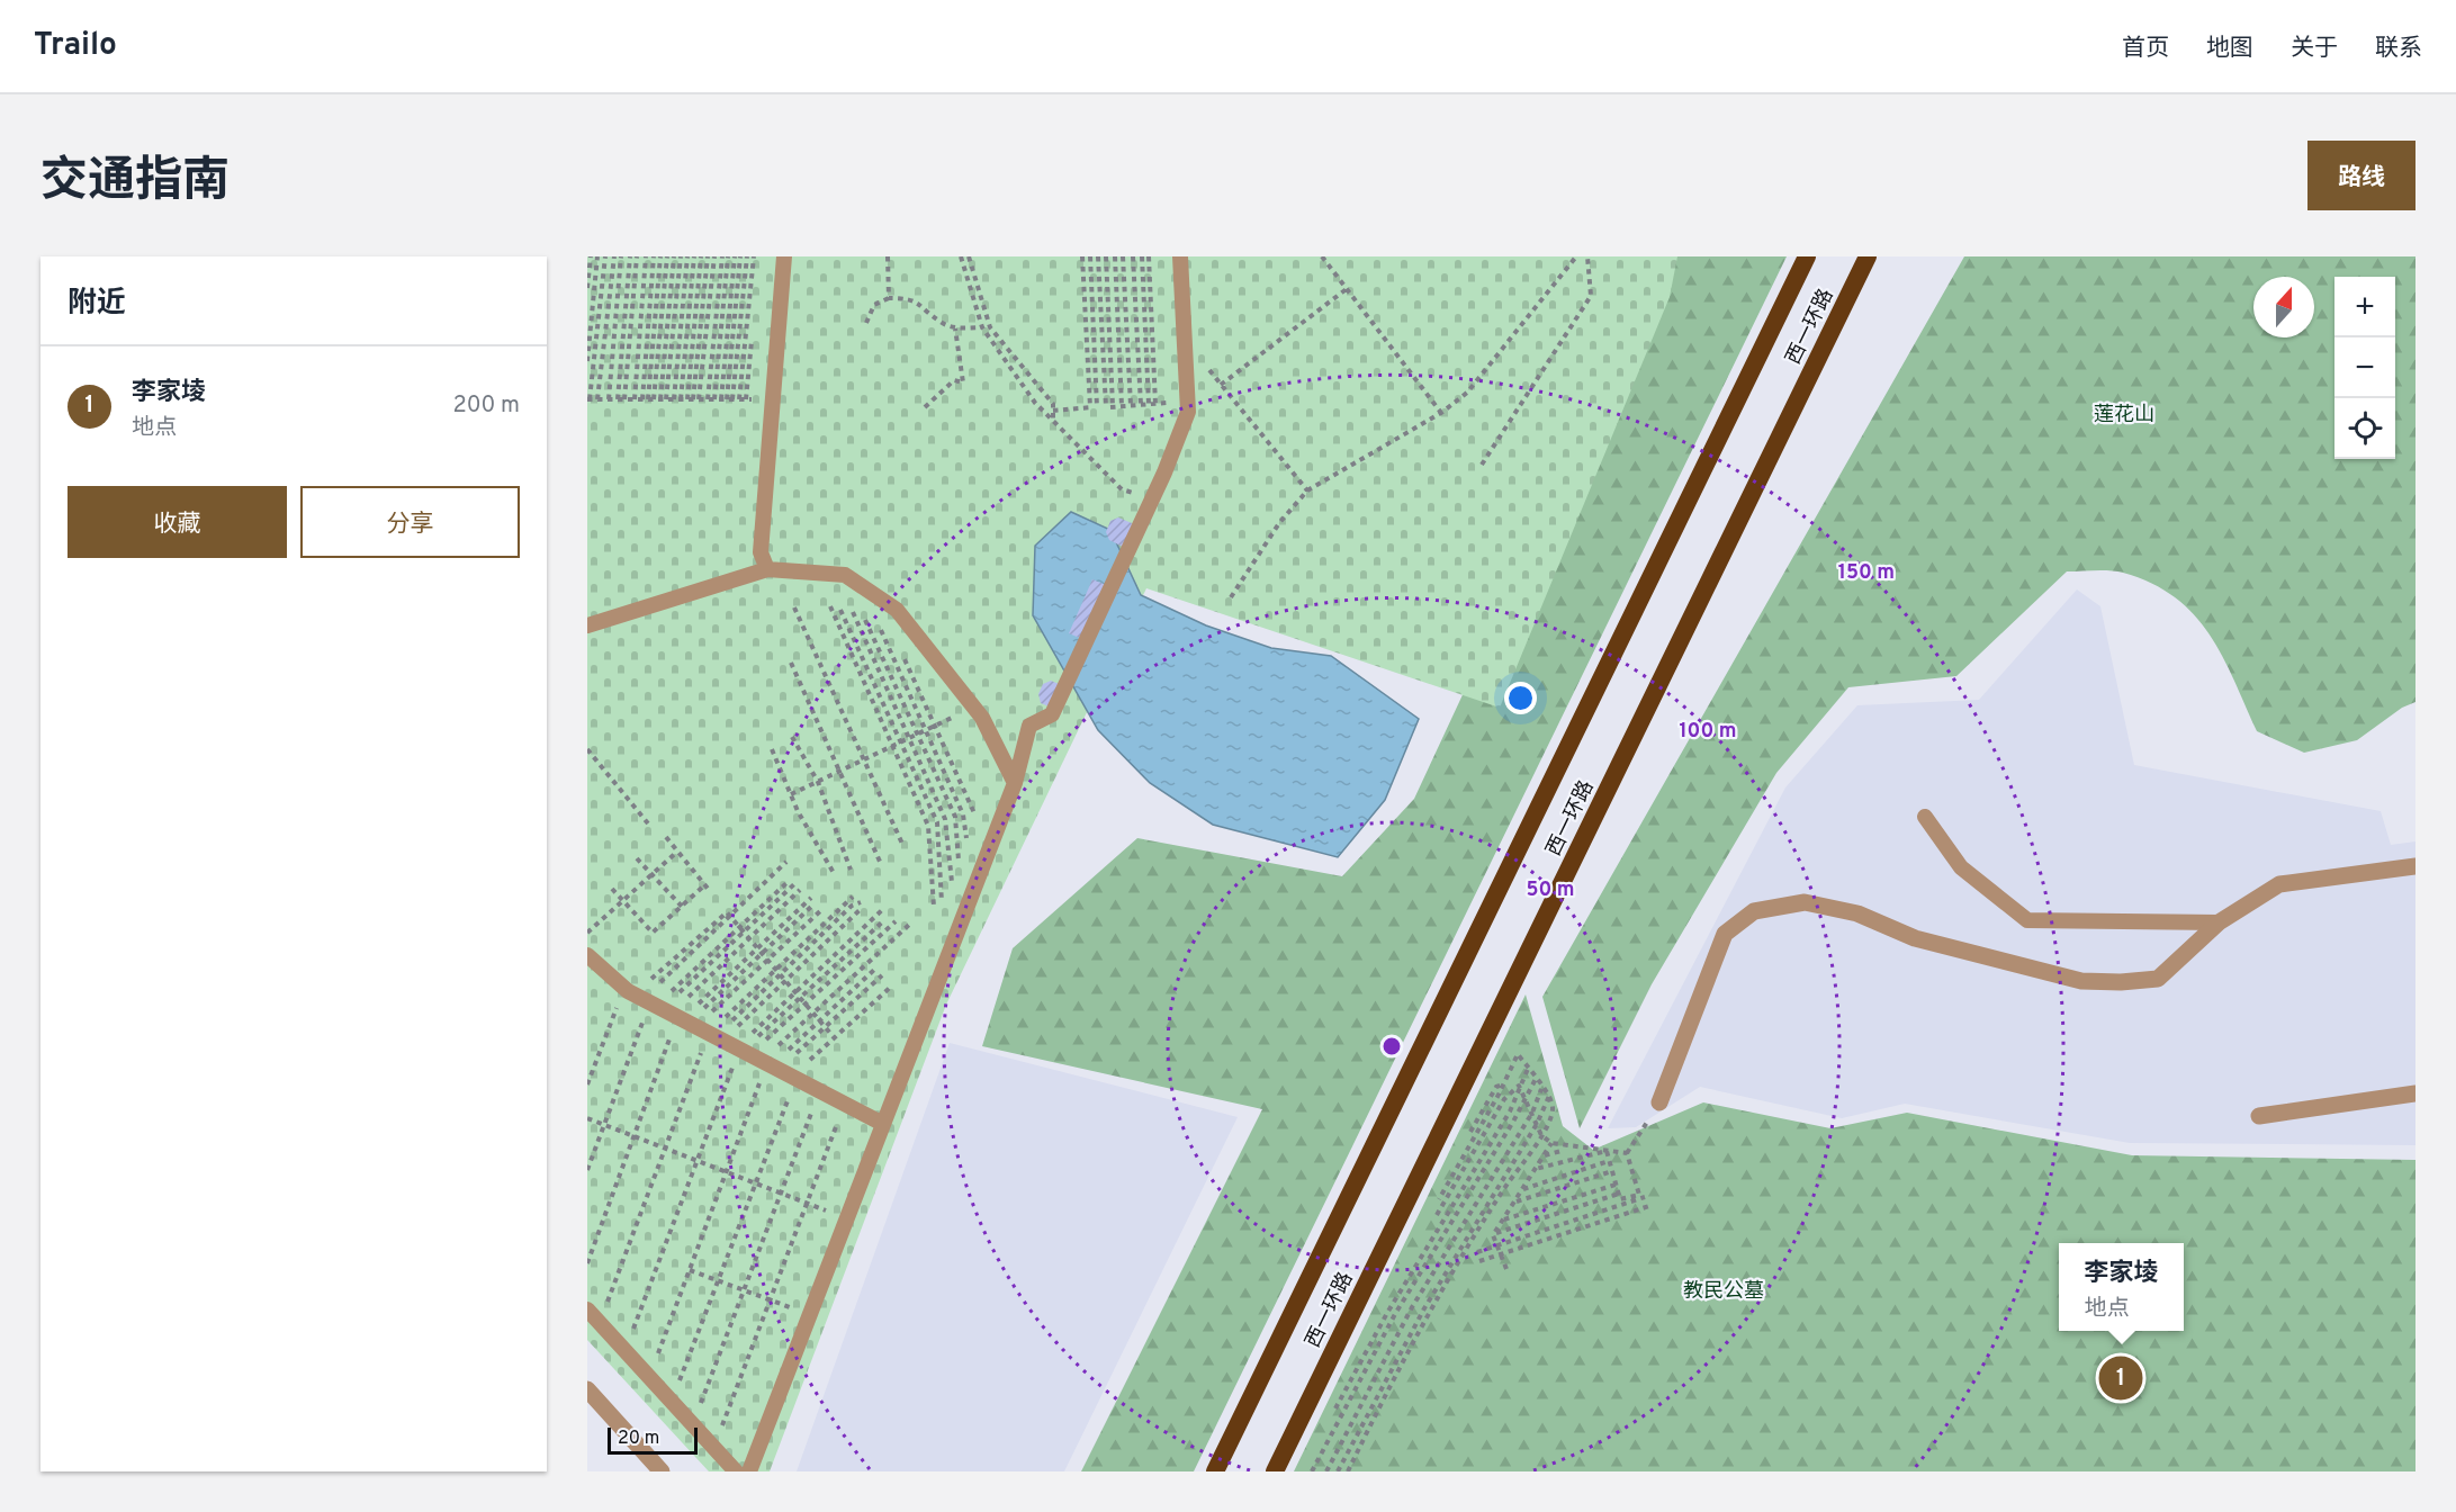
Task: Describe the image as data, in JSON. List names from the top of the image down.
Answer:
{
  "streets": {
    "highway": ["西一环路"]
  },
  "parks": ["莲花山", "教民公墓"],
  "scale_bar": "20 m",
  "north": "top",
  "page": {
    "header": "Trailo",
    "nav": [
      "首页",
      "地图",
      "关于",
      "联系"
    ],
    "title": "交通指南",
    "buttons": [
      "路线",
      ["收藏", "分享"]
    ],
    "heading": "附近",
    "map_buttons": ["+", "−"],
    "list": [
      {
        "mark": "1",
        "name": "李家堎",
        "note": "地点",
        "value": "200 m"
      }
    ],
    "popup": ["李家堎", "地点"],
    "pins": "1",
    "scale": "20 m"
  },
  "rings": ["150 m", "100 m", "50 m"]
}
